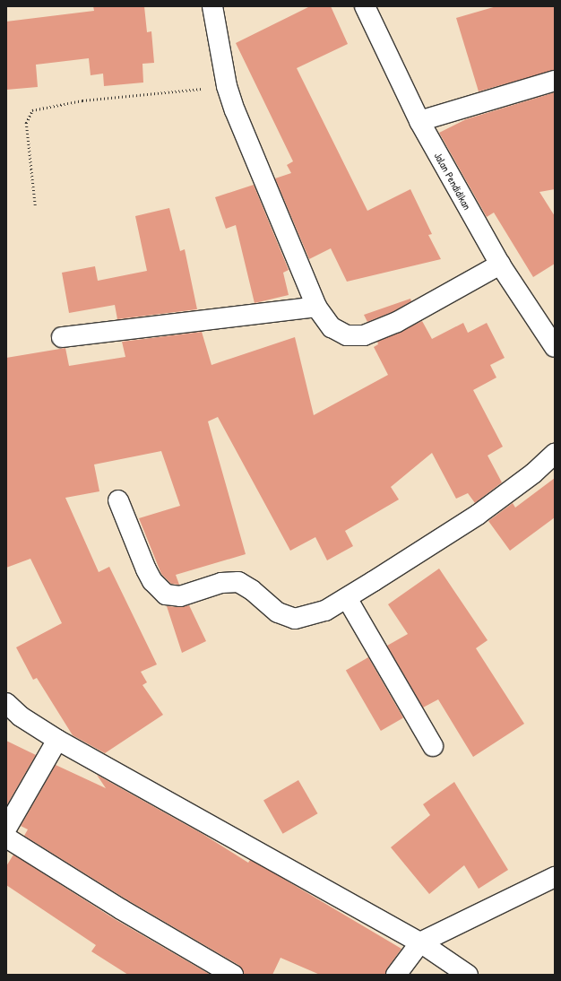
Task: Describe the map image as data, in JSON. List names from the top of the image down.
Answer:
{
  "streets": {
    "street": ["Jalan Pendidikan"]
  }
}
